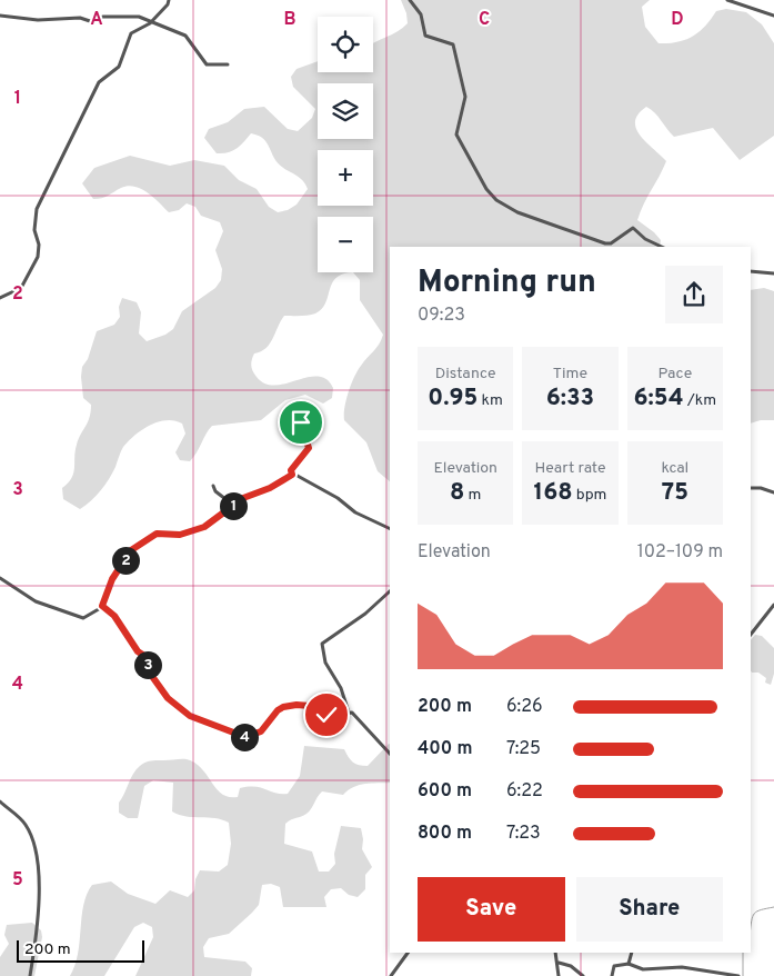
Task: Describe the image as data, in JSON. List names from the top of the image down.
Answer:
{
  "scale_bar": "200 m",
  "page": {
    "map_buttons": ["+", "−"],
    "heading": ["Morning run", "09:23"],
    "stats": [
      ["Distance", "0.95 km"],
      ["Time", "6:33"],
      ["Pace", "6:54 /km"],
      ["Elevation", "8 m"],
      ["Heart rate", "168 bpm"],
      ["kcal", "75"]
    ],
    "pins": [
      "1",
      "2",
      "3",
      "4"
    ],
    "chart": ["Elevation", "102–109 m"],
    "list": [
      {
        "name": "200 m",
        "note": "6:26"
      },
      {
        "name": "400 m",
        "note": "7:25"
      },
      {
        "name": "600 m",
        "note": "6:22"
      },
      {
        "name": "800 m",
        "note": "7:23"
      }
    ],
    "buttons": ["Save", "Share"],
    "scale": "200 m"
  },
  "grid": {
    "columns": [
      "A",
      "B",
      "C",
      "D"
    ],
    "rows": [
      "1",
      "2",
      "3",
      "4",
      "5"
    ]
  }
}
